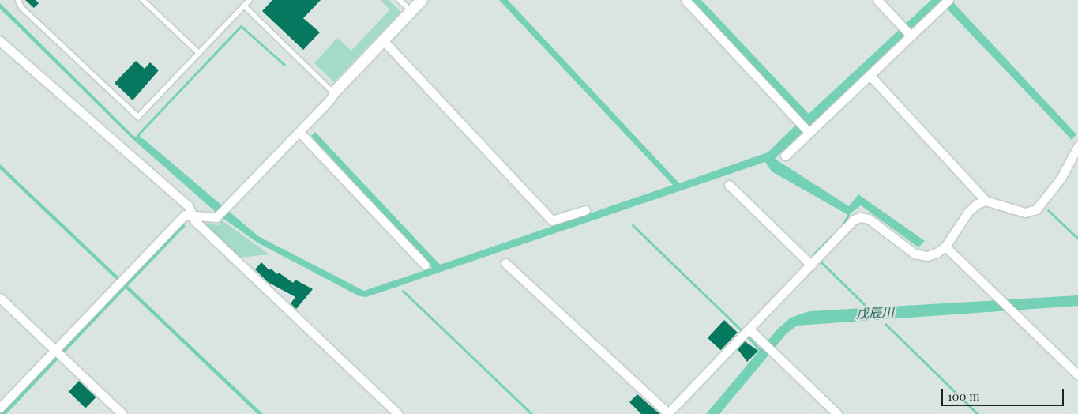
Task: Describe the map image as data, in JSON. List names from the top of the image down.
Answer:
{
  "water": ["戊辰川"],
  "scale_bar": "100 m"
}
